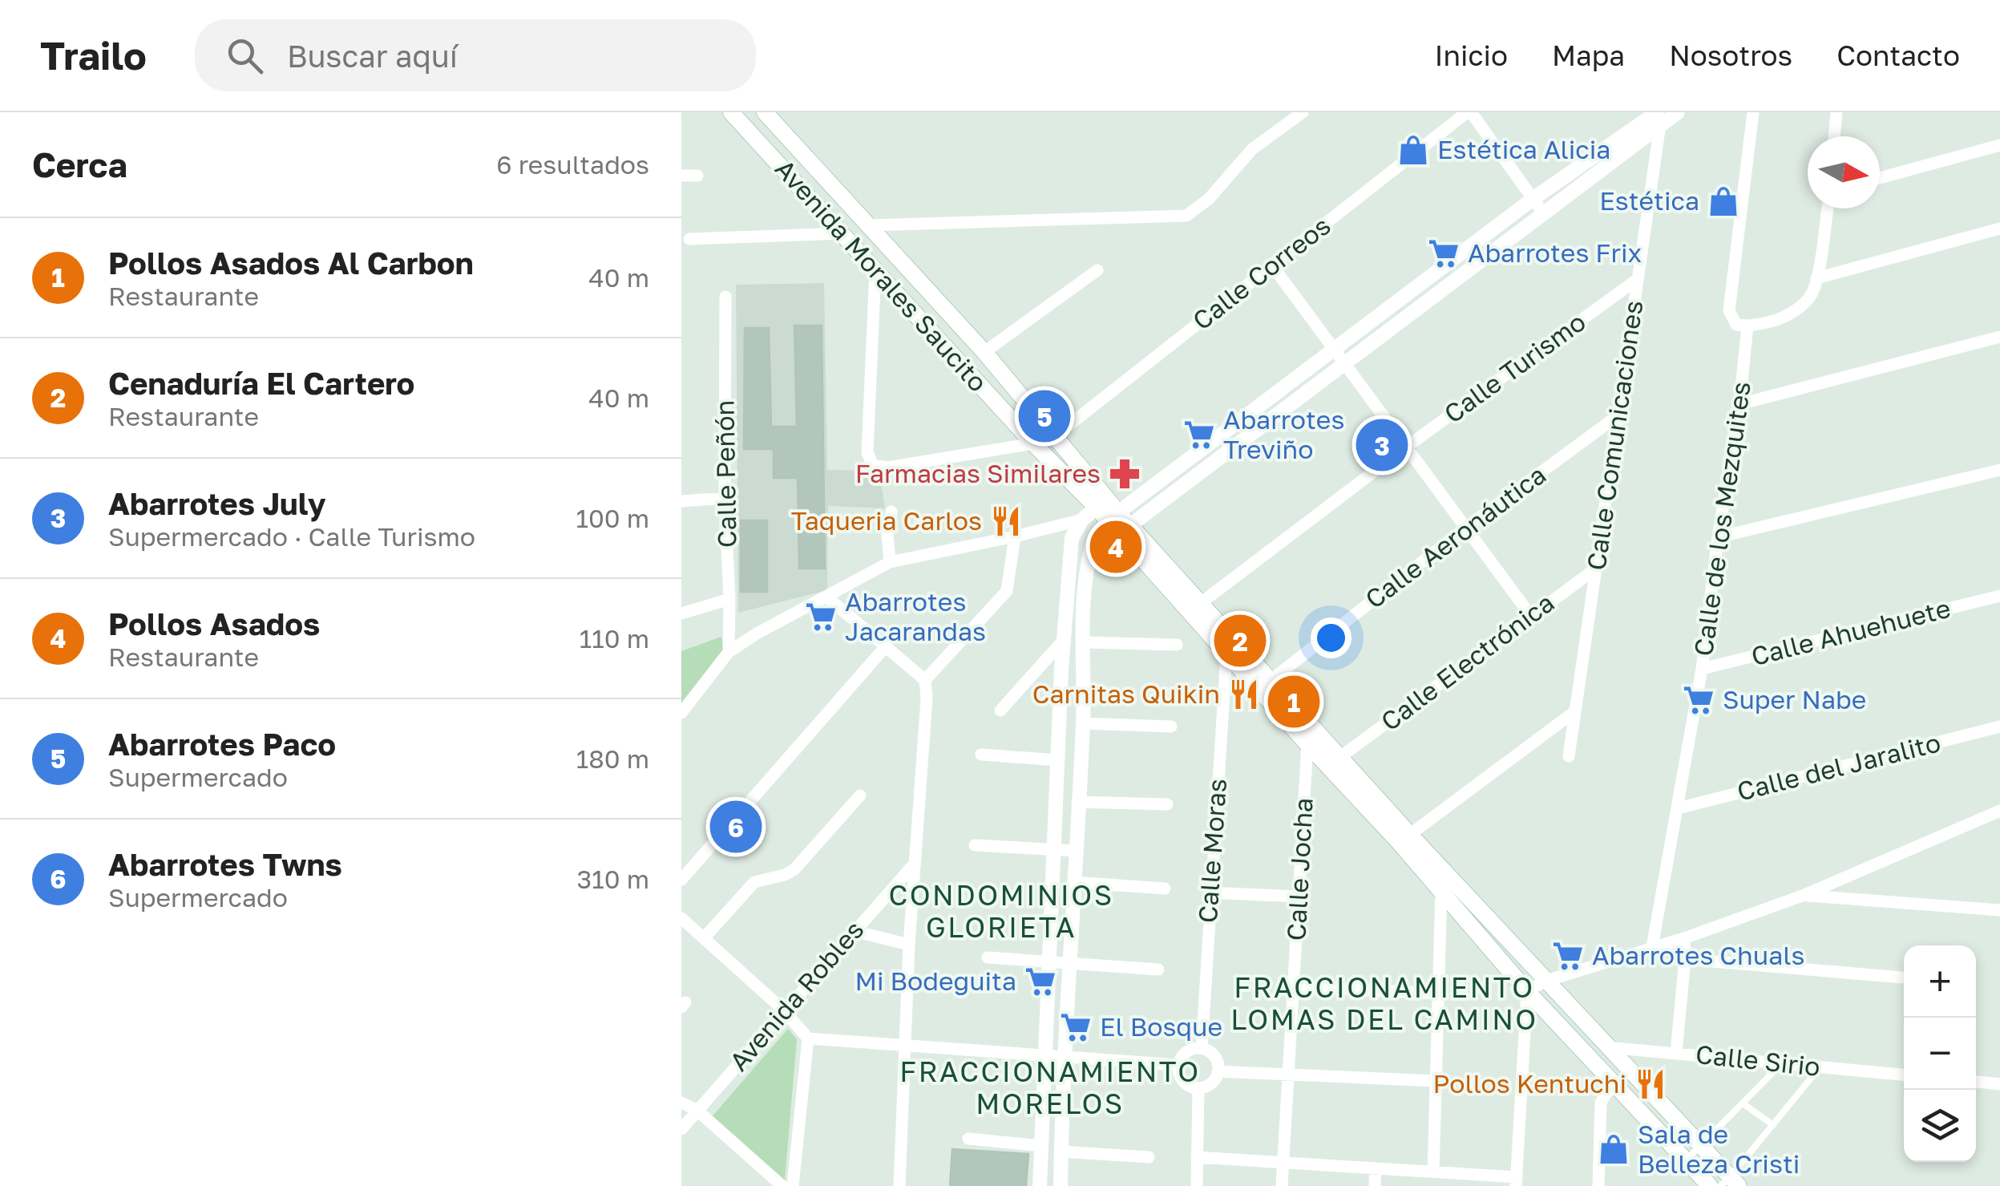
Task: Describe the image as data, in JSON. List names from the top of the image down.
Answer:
{
  "streets": {
    "main road": ["Avenida Morales Saucito"],
    "street": [
      "Calle Correos",
      "Calle Turismo",
      "Calle Comunicaciones",
      "Calle Peñón",
      "Calle de los Mezquites",
      "Calle Aeronáutica",
      "Calle Ahuehuete",
      "Calle Electrónica",
      "Calle del Jaralito",
      "Calle Moras",
      "Calle Jocha",
      "Avenida Robles",
      "Calle Sirio"
    ]
  },
  "crossings": [
    ["Calle Correos", "Avenida Morales Saucito"],
    ["Avenida Morales Saucito", "Calle Turismo"],
    ["Avenida Morales Saucito", "Calle Aeronáutica"],
    ["Avenida Morales Saucito", "Calle Electrónica"],
    ["Avenida Morales Saucito", "Calle Moras"],
    ["Avenida Morales Saucito", "Calle Jocha"],
    ["Avenida Morales Saucito", "Calle Sirio"],
    ["Calle Turismo", "Calle Comunicaciones"],
    ["Calle Comunicaciones", "Calle Aeronáutica"],
    ["Calle Comunicaciones", "Calle Electrónica"],
    ["Calle de los Mezquites", "Calle Ahuehuete"],
    ["Calle de los Mezquites", "Calle del Jaralito"]
  ],
  "districts": ["CONDOMINIOS GLORIETA", "FRACCIONAMIENTO LOMAS DEL CAMINO", "FRACCIONAMIENTO MORELOS"],
  "places": {
    "shop": ["Estética Alicia", "Estética", "Sala de Belleza Cristi"],
    "supermarket": [
      "Abarrotes Frix",
      "Abarrotes Treviño",
      "Abarrotes Jacarandas",
      "Super Nabe",
      "Abarrotes Chuals",
      "Mi Bodeguita",
      "El Bosque"
    ],
    "pharmacy": ["Farmacias Similares"],
    "restaurant": ["Taqueria Carlos", "Carnitas Quikin", "Pollos Kentuchi"]
  },
  "north": "right",
  "page": {
    "header": "Trailo",
    "search": "Buscar aquí",
    "nav": [
      "Inicio",
      "Mapa",
      "Nosotros",
      "Contacto"
    ],
    "heading": ["Cerca", "6 resultados"],
    "list": [
      {
        "mark": "1",
        "name": "Pollos Asados Al Carbon",
        "note": "Restaurante",
        "value": "40 m"
      },
      {
        "mark": "2",
        "name": "Cenaduría El Cartero",
        "note": "Restaurante",
        "value": "40 m"
      },
      {
        "mark": "3",
        "name": "Abarrotes July",
        "note": "Supermercado · Calle Turismo",
        "value": "100 m"
      },
      {
        "mark": "4",
        "name": "Pollos Asados",
        "note": "Restaurante",
        "value": "110 m"
      },
      {
        "mark": "5",
        "name": "Abarrotes Paco",
        "note": "Supermercado",
        "value": "180 m"
      },
      {
        "mark": "6",
        "name": "Abarrotes Twns",
        "note": "Supermercado",
        "value": "310 m"
      }
    ],
    "pins": [
      "5",
      "3",
      "4",
      "2",
      "1",
      "6"
    ],
    "map_buttons": ["+", "−"]
  }
}
